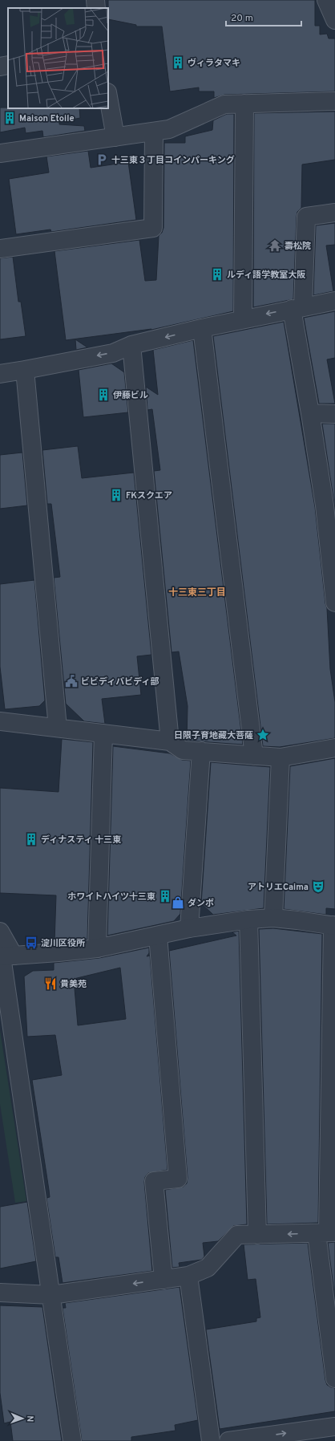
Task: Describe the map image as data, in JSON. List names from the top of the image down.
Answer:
{
  "districts": ["十三東三丁目"],
  "places": {
    "building": [
      "ヴィラタマキ",
      "Maison Etoile",
      "ルディ語学教室大阪",
      "伊藤ビル",
      "FKスクエア",
      "ディナスティ 十三東",
      "ホワイトハイツ十三東"
    ],
    "parking": ["十三東３丁目コインパーキング"],
    "temple": ["壽松院"],
    "public building": ["ビビディバビディ部"],
    "place": ["日限子育地藏大菩薩"],
    "theatre": ["アトリエCaima"],
    "shop": ["ダンボ"],
    "bus stop": ["淀川区役所"],
    "restaurant": ["貴美苑"]
  },
  "scale_bar": "20 m",
  "north": "right"
}
